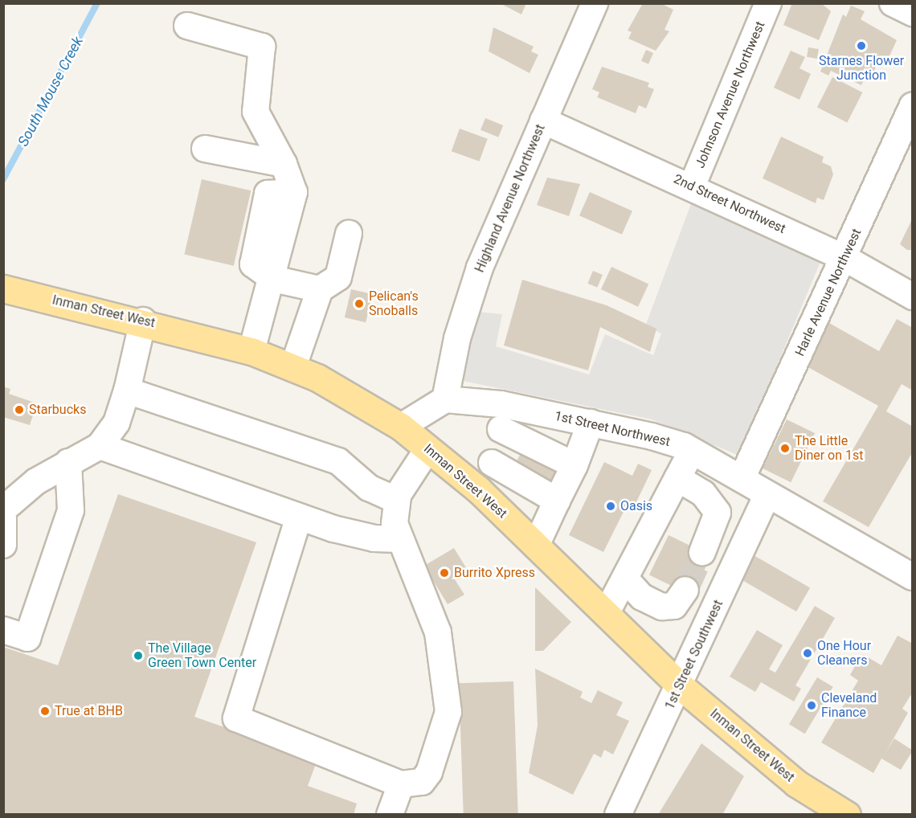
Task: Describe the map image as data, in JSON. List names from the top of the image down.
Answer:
{
  "streets": {
    "main road": ["Inman Street West"],
    "street": [
      "Johnson Avenue Northwest",
      "Highland Avenue Northwest",
      "2nd Street Northwest",
      "Harle Avenue Northwest",
      "1st Street Northwest",
      "1st Street Southwest"
    ]
  },
  "crossings": [
    ["Johnson Avenue Northwest", "2nd Street Northwest"],
    ["Highland Avenue Northwest", "2nd Street Northwest"],
    ["Highland Avenue Northwest", "1st Street Northwest"],
    ["2nd Street Northwest", "Harle Avenue Northwest"],
    ["Harle Avenue Northwest", "1st Street Northwest"],
    ["Inman Street West", "1st Street Southwest"],
    ["1st Street Northwest", "1st Street Southwest"]
  ],
  "water": ["South Mouse Creek"],
  "places": [
    "Starnes Flower Junction",
    "Pelican's Snoballs",
    "Starbucks",
    "The Little Diner on 1st",
    "Oasis",
    "Burrito Xpress",
    "One Hour Cleaners",
    "The Village Green Town Center",
    "Cleveland Finance",
    "True at BHB"
  ]
}
